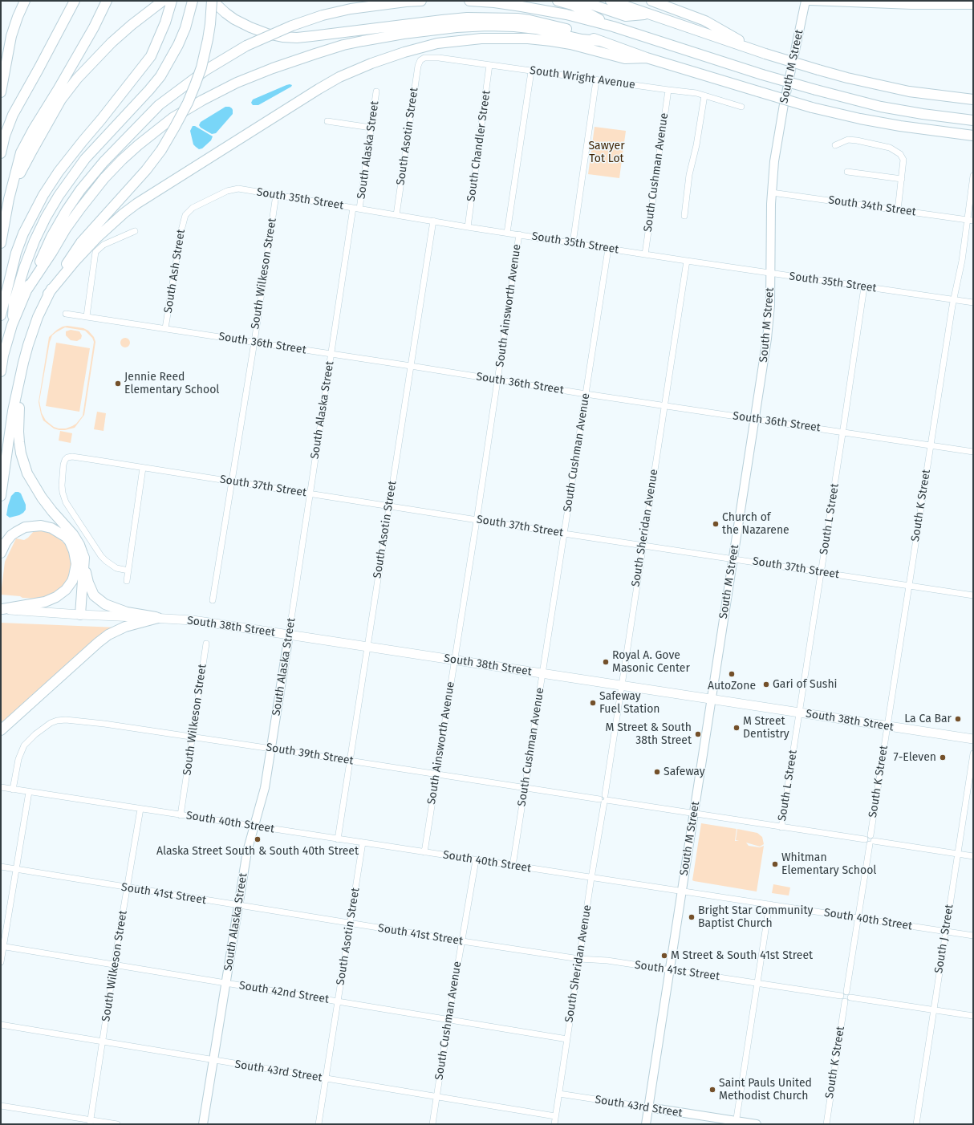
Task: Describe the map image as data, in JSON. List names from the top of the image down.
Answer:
{
  "streets": {
    "main road": ["South 38th Street"],
    "street": [
      "South M Street",
      "South Wright Avenue",
      "South Asotin Street",
      "South Chandler Street",
      "South Alaska Street",
      "South Cushman Avenue",
      "South 35th Street",
      "South 34th Street",
      "South Ash Street",
      "South Wilkeson Street",
      "South Ainsworth Avenue",
      "South 36th Street",
      "South 37th Street",
      "South K Street",
      "South L Street",
      "South Sheridan Avenue",
      "South 39th Street",
      "South 40th Street",
      "South 41st Street",
      "South J Street",
      "South 42nd Street",
      "South 43rd Street"
    ]
  },
  "crossings": [
    ["South M Street", "South 35th Street"],
    ["South M Street", "South 34th Street"],
    ["South M Street", "South 36th Street"],
    ["South M Street", "South 37th Street"],
    ["South M Street", "South 38th Street"],
    ["South M Street", "South 39th Street"],
    ["South M Street", "South 40th Street"],
    ["South M Street", "South 41st Street"],
    ["South M Street", "South 43rd Street"],
    ["South Wright Avenue", "South Asotin Street"],
    ["South Wright Avenue", "South Chandler Street"],
    ["South Wright Avenue", "South Cushman Avenue"],
    ["South Wright Avenue", "South Ainsworth Avenue"],
    ["South Asotin Street", "South 35th Street"],
    ["South Asotin Street", "South 36th Street"],
    ["South Asotin Street", "South 37th Street"],
    ["South Asotin Street", "South 38th Street"],
    ["South Asotin Street", "South 39th Street"],
    ["South Asotin Street", "South 40th Street"],
    ["South Asotin Street", "South 41st Street"],
    ["South Asotin Street", "South 42nd Street"],
    ["South Asotin Street", "South 43rd Street"],
    ["South Chandler Street", "South 35th Street"],
    ["South Alaska Street", "South 35th Street"],
    ["South Alaska Street", "South 36th Street"],
    ["South Alaska Street", "South 37th Street"],
    ["South Alaska Street", "South 38th Street"],
    ["South Alaska Street", "South 39th Street"],
    ["South Alaska Street", "South 40th Street"],
    ["South Alaska Street", "South 41st Street"],
    ["South Alaska Street", "South 42nd Street"],
    ["South Alaska Street", "South 43rd Street"],
    ["South Cushman Avenue", "South 35th Street"],
    ["South Cushman Avenue", "South 36th Street"],
    ["South Cushman Avenue", "South 37th Street"],
    ["South Cushman Avenue", "South 38th Street"],
    ["South Cushman Avenue", "South 39th Street"],
    ["South Cushman Avenue", "South 40th Street"],
    ["South Cushman Avenue", "South 41st Street"],
    ["South Cushman Avenue", "South 42nd Street"],
    ["South Cushman Avenue", "South 43rd Street"],
    ["South 35th Street", "South Ash Street"],
    ["South 35th Street", "South Wilkeson Street"],
    ["South 35th Street", "South Ainsworth Avenue"],
    ["South 35th Street", "South K Street"],
    ["South 35th Street", "South L Street"],
    ["South 35th Street", "South Sheridan Avenue"],
    ["South 34th Street", "South K Street"],
    ["South Ash Street", "South 36th Street"],
    ["South Wilkeson Street", "South 36th Street"],
    ["South Wilkeson Street", "South 37th Street"],
    ["South Wilkeson Street", "South 39th Street"],
    ["South Wilkeson Street", "South 40th Street"],
    ["South Wilkeson Street", "South 41st Street"],
    ["South Wilkeson Street", "South 42nd Street"],
    ["South Wilkeson Street", "South 43rd Street"],
    ["South Ainsworth Avenue", "South 36th Street"],
    ["South Ainsworth Avenue", "South 37th Street"],
    ["South Ainsworth Avenue", "South 38th Street"],
    ["South Ainsworth Avenue", "South 39th Street"],
    ["South Ainsworth Avenue", "South 40th Street"],
    ["South 36th Street", "South K Street"],
    ["South 36th Street", "South L Street"],
    ["South 36th Street", "South Sheridan Avenue"],
    ["South 37th Street", "South K Street"],
    ["South 37th Street", "South L Street"],
    ["South 37th Street", "South Sheridan Avenue"],
    ["South K Street", "South 38th Street"],
    ["South K Street", "South 39th Street"],
    ["South K Street", "South 40th Street"],
    ["South K Street", "South 41st Street"],
    ["South L Street", "South 38th Street"],
    ["South L Street", "South 39th Street"],
    ["South Sheridan Avenue", "South 38th Street"],
    ["South Sheridan Avenue", "South 39th Street"],
    ["South Sheridan Avenue", "South 40th Street"],
    ["South Sheridan Avenue", "South 41st Street"],
    ["South Sheridan Avenue", "South 42nd Street"],
    ["South Sheridan Avenue", "South 43rd Street"],
    ["South 39th Street", "South 40th Street"],
    ["South 40th Street", "South J Street"]
  ],
  "parks": ["Sawyer Tot Lot"],
  "places": [
    "Jennie Reed Elementary School",
    "Church of the Nazarene",
    "Royal A. Gove Masonic Center",
    "AutoZone",
    "Gari of Sushi",
    "Safeway Fuel Station",
    "La Ca Bar",
    "M Street Dentistry",
    "M Street & South 38th Street",
    "7-Eleven",
    "Safeway",
    "Alaska Street South & South 40th Street",
    "Whitman Elementary School",
    "Bright Star Community Baptist Church",
    "M Street & South 41st Street",
    "Saint Pauls United Methodist Church"
  ]
}
